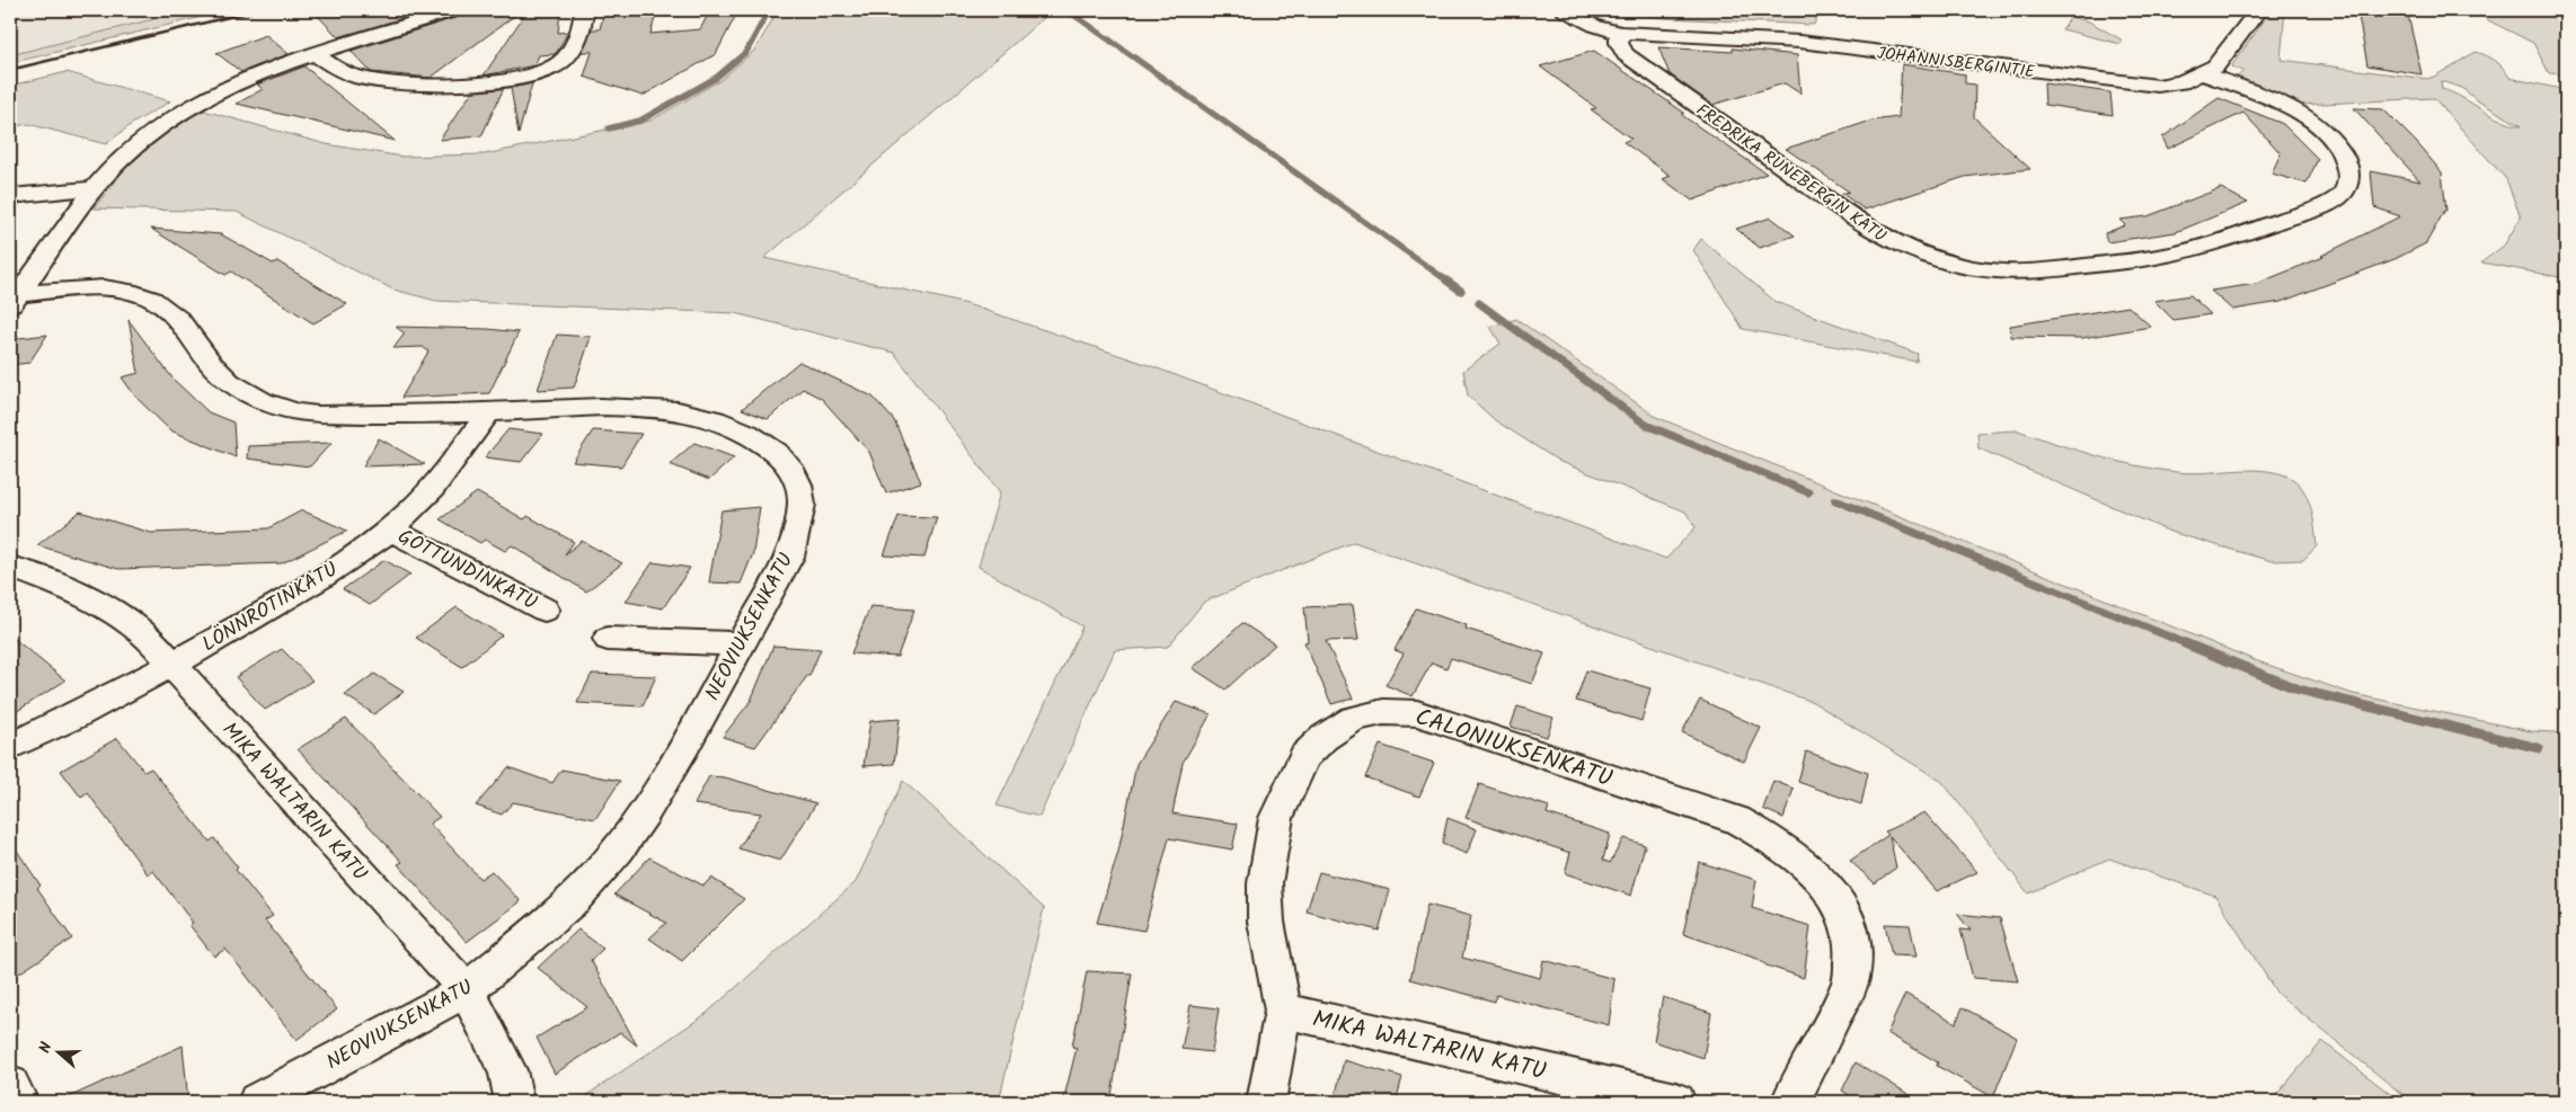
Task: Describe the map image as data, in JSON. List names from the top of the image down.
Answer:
{
  "streets": {
    "street": [
      "JOHANNISBERGINTIE",
      "FREDRIKA RUNEBERGIN KATU",
      "GOTTUNDINKATU",
      "LÖNNROTINKATU",
      "NEOVIUKSENKATU",
      "CALONIUKSENKATU",
      "MIKA WALTARIN KATU"
    ]
  },
  "crossings": [
    ["JOHANNISBERGINTIE", "FREDRIKA RUNEBERGIN KATU"],
    ["GOTTUNDINKATU", "LÖNNROTINKATU"],
    ["LÖNNROTINKATU", "NEOVIUKSENKATU"],
    ["LÖNNROTINKATU", "MIKA WALTARIN KATU"],
    ["NEOVIUKSENKATU", "MIKA WALTARIN KATU"],
    ["CALONIUKSENKATU", "MIKA WALTARIN KATU"]
  ],
  "north": "left"
}
